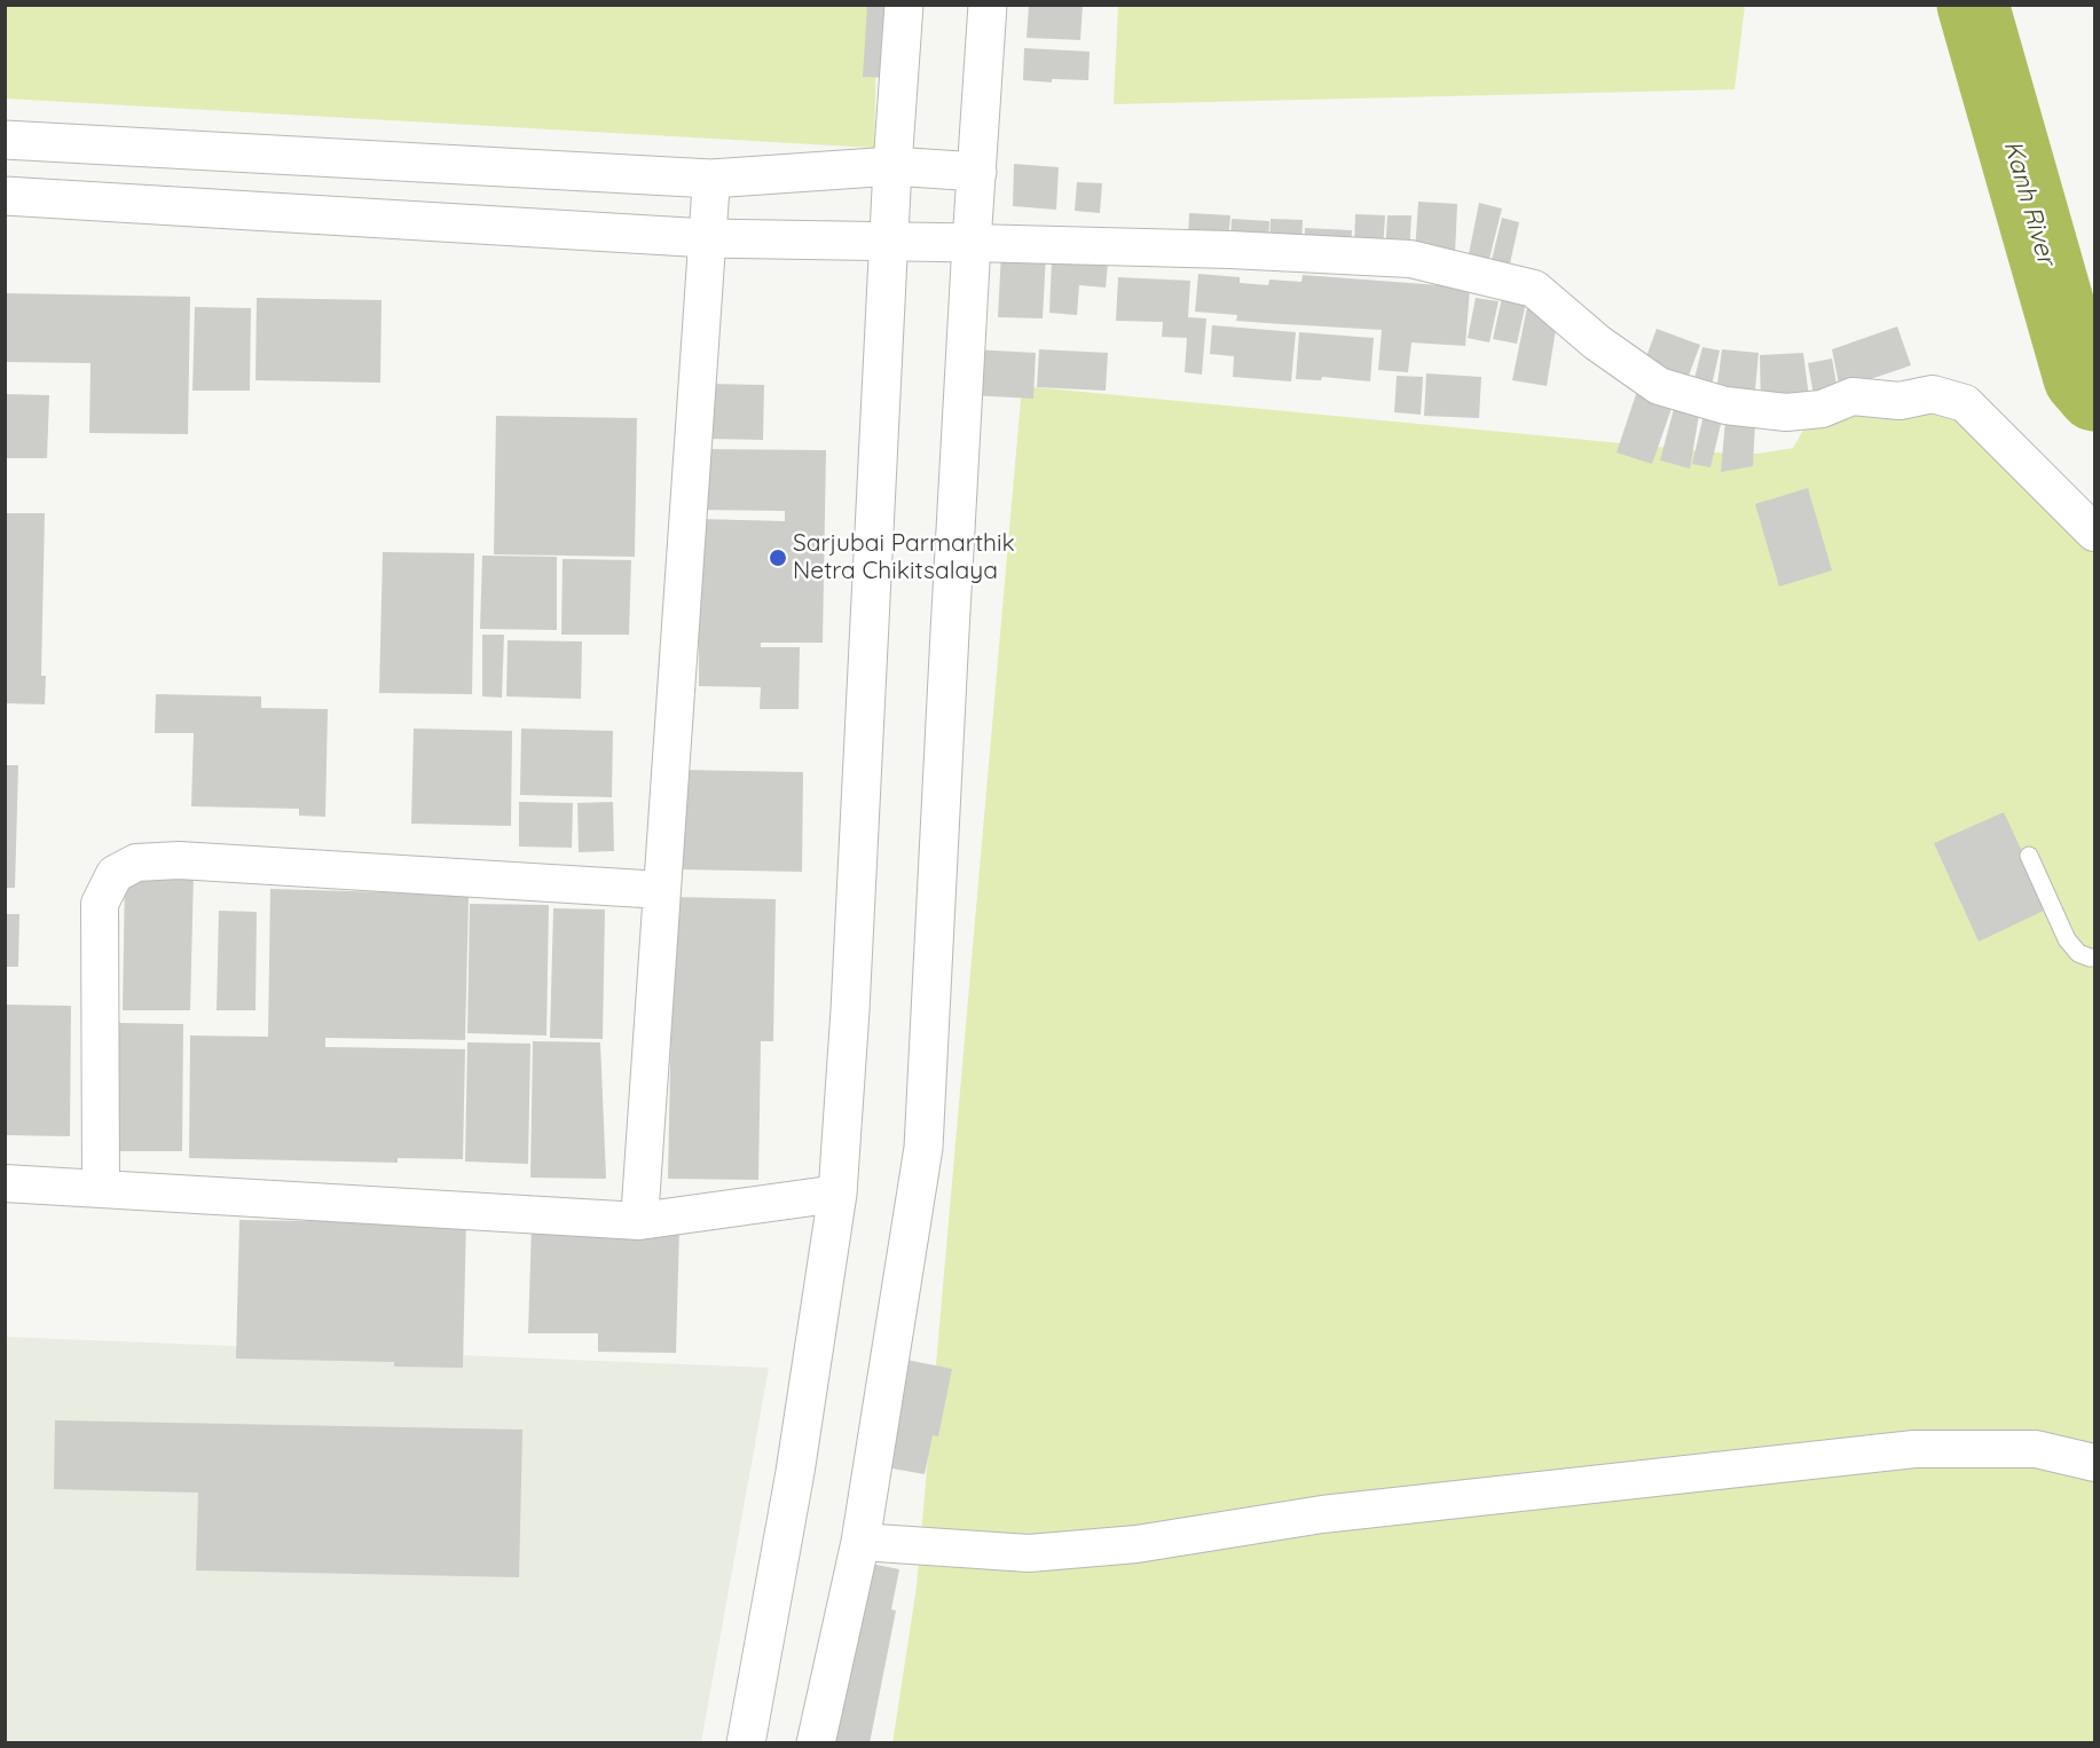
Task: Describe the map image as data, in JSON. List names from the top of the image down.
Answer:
{
  "water": ["Kanh River"],
  "places": ["Sarjubai Parmarthik Netra Chikitsalaya"]
}
